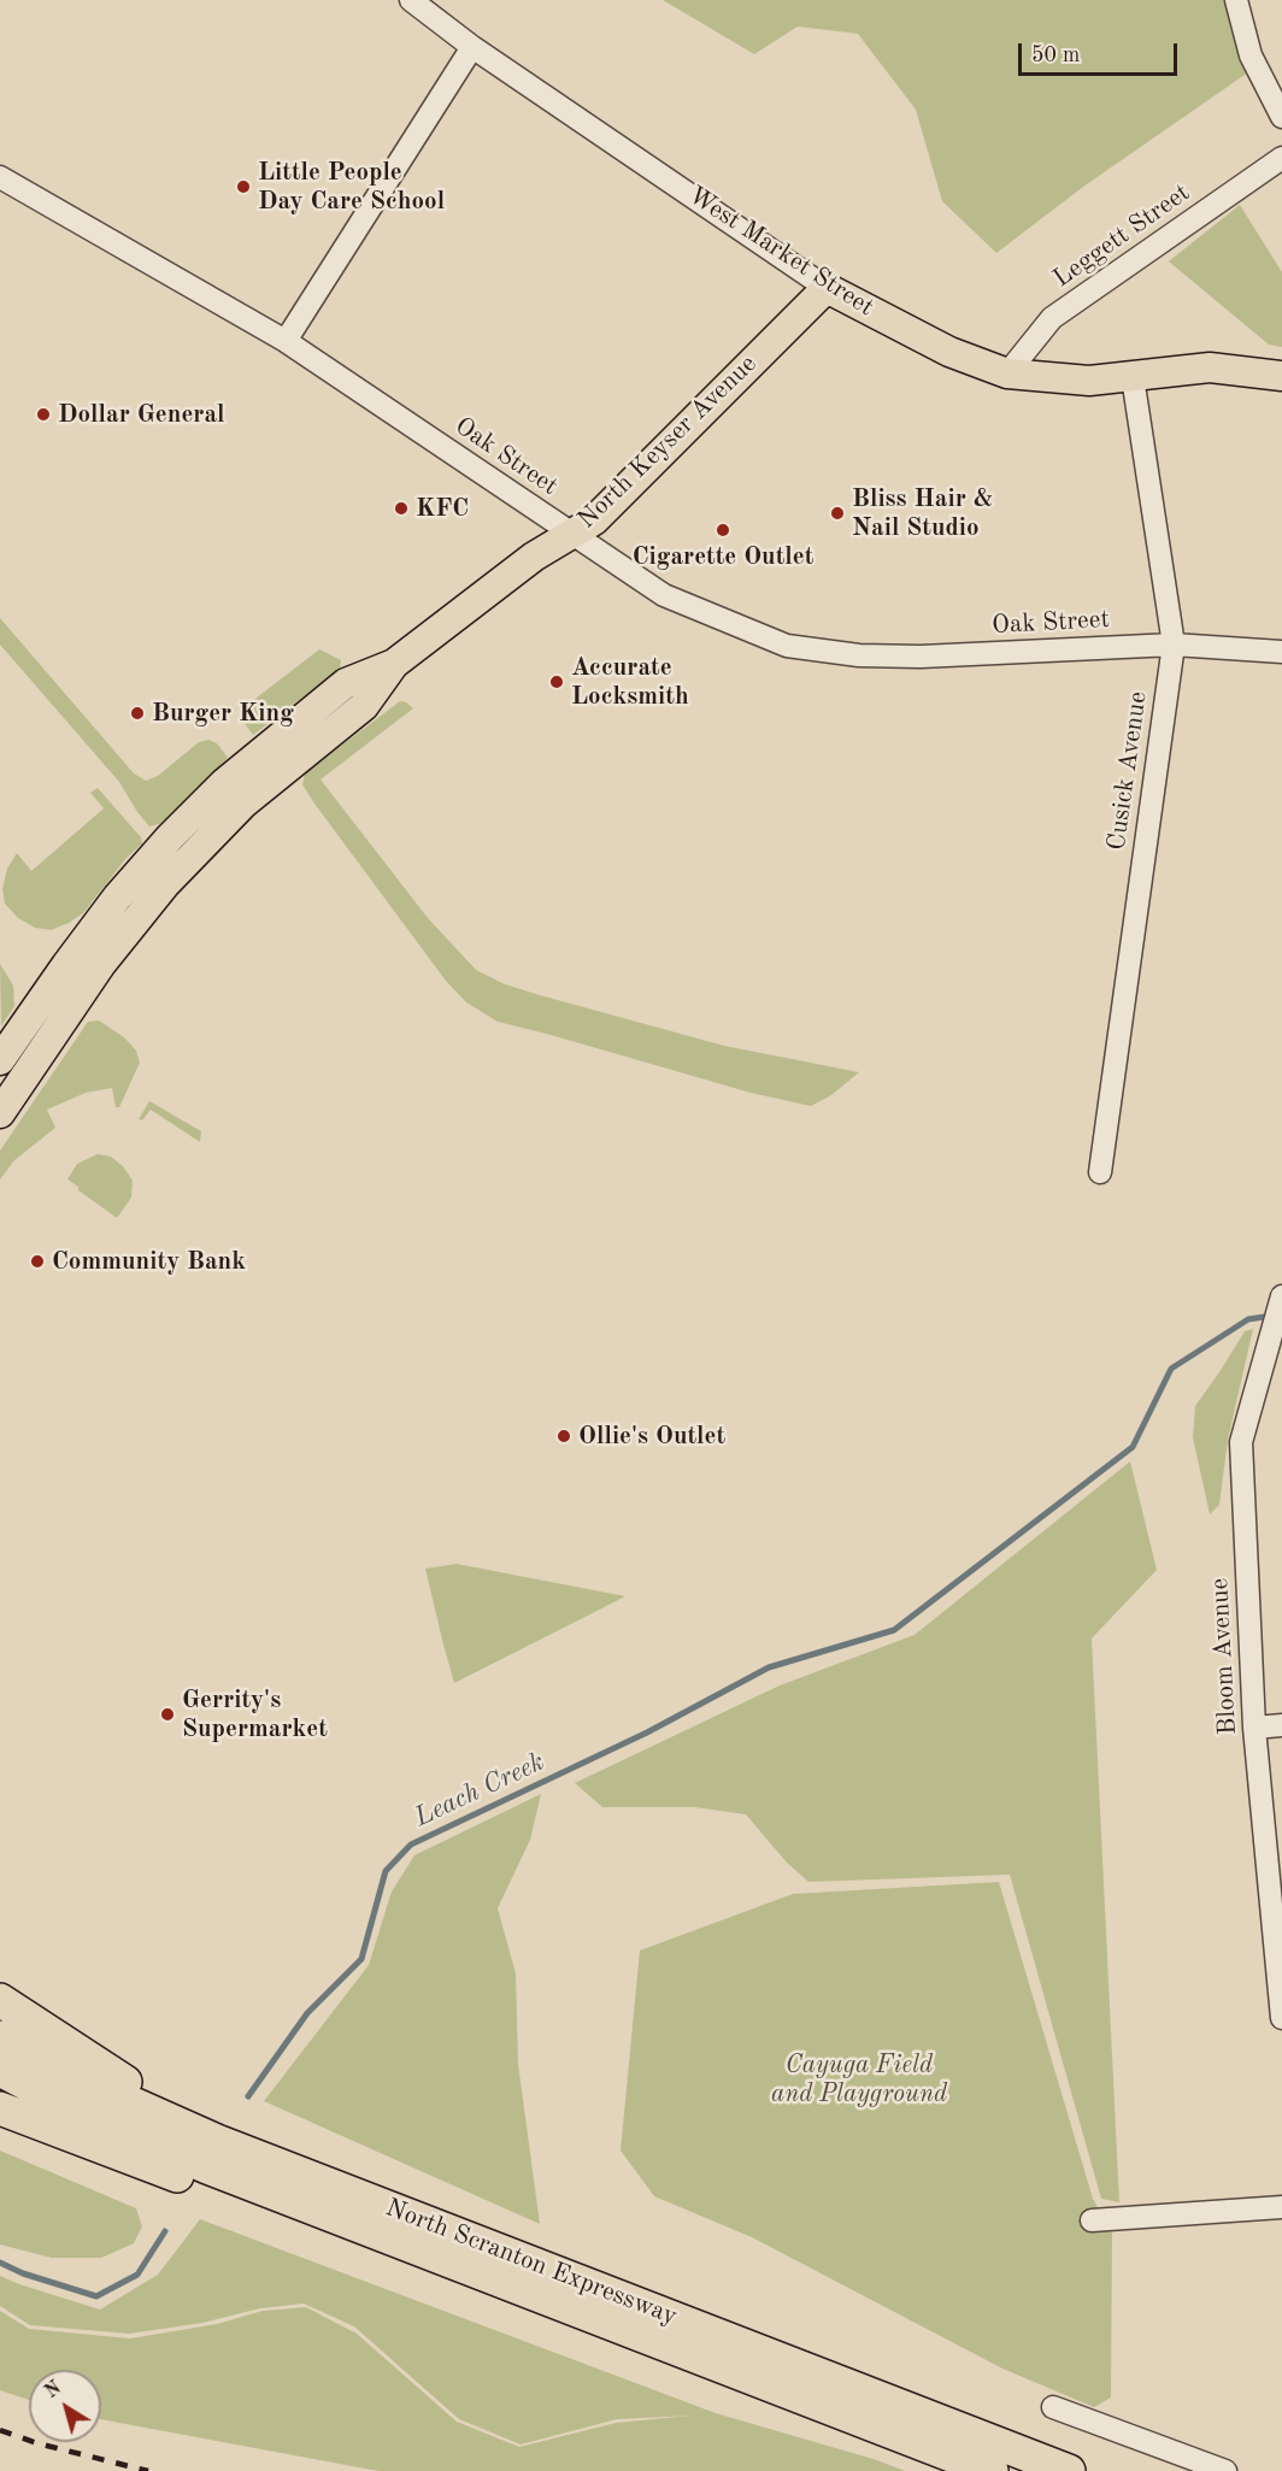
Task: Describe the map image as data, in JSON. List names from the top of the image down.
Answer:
{
  "streets": {
    "highway": ["North Scranton Expressway"],
    "main road": ["West Market Street", "North Keyser Avenue"],
    "street": [
      "Leggett Street",
      "Oak Street",
      "Cusick Avenue",
      "Bloom Avenue"
    ]
  },
  "crossings": [
    ["Leggett Street", "West Market Street"],
    ["West Market Street", "North Keyser Avenue"],
    ["West Market Street", "Cusick Avenue"],
    ["North Keyser Avenue", "Oak Street"],
    ["Oak Street", "Cusick Avenue"]
  ],
  "water": ["Leach Creek"],
  "parks": ["Cayuga Field and Playground"],
  "places": [
    "Little People Day Care School",
    "Dollar General",
    "KFC",
    "Bliss Hair & Nail Studio",
    "Cigarette Outlet",
    "Accurate Locksmith",
    "Burger King",
    "Community Bank",
    "Ollie's Outlet",
    "Gerrity's Supermarket"
  ],
  "scale_bar": "50 m",
  "north": "top left"
}
